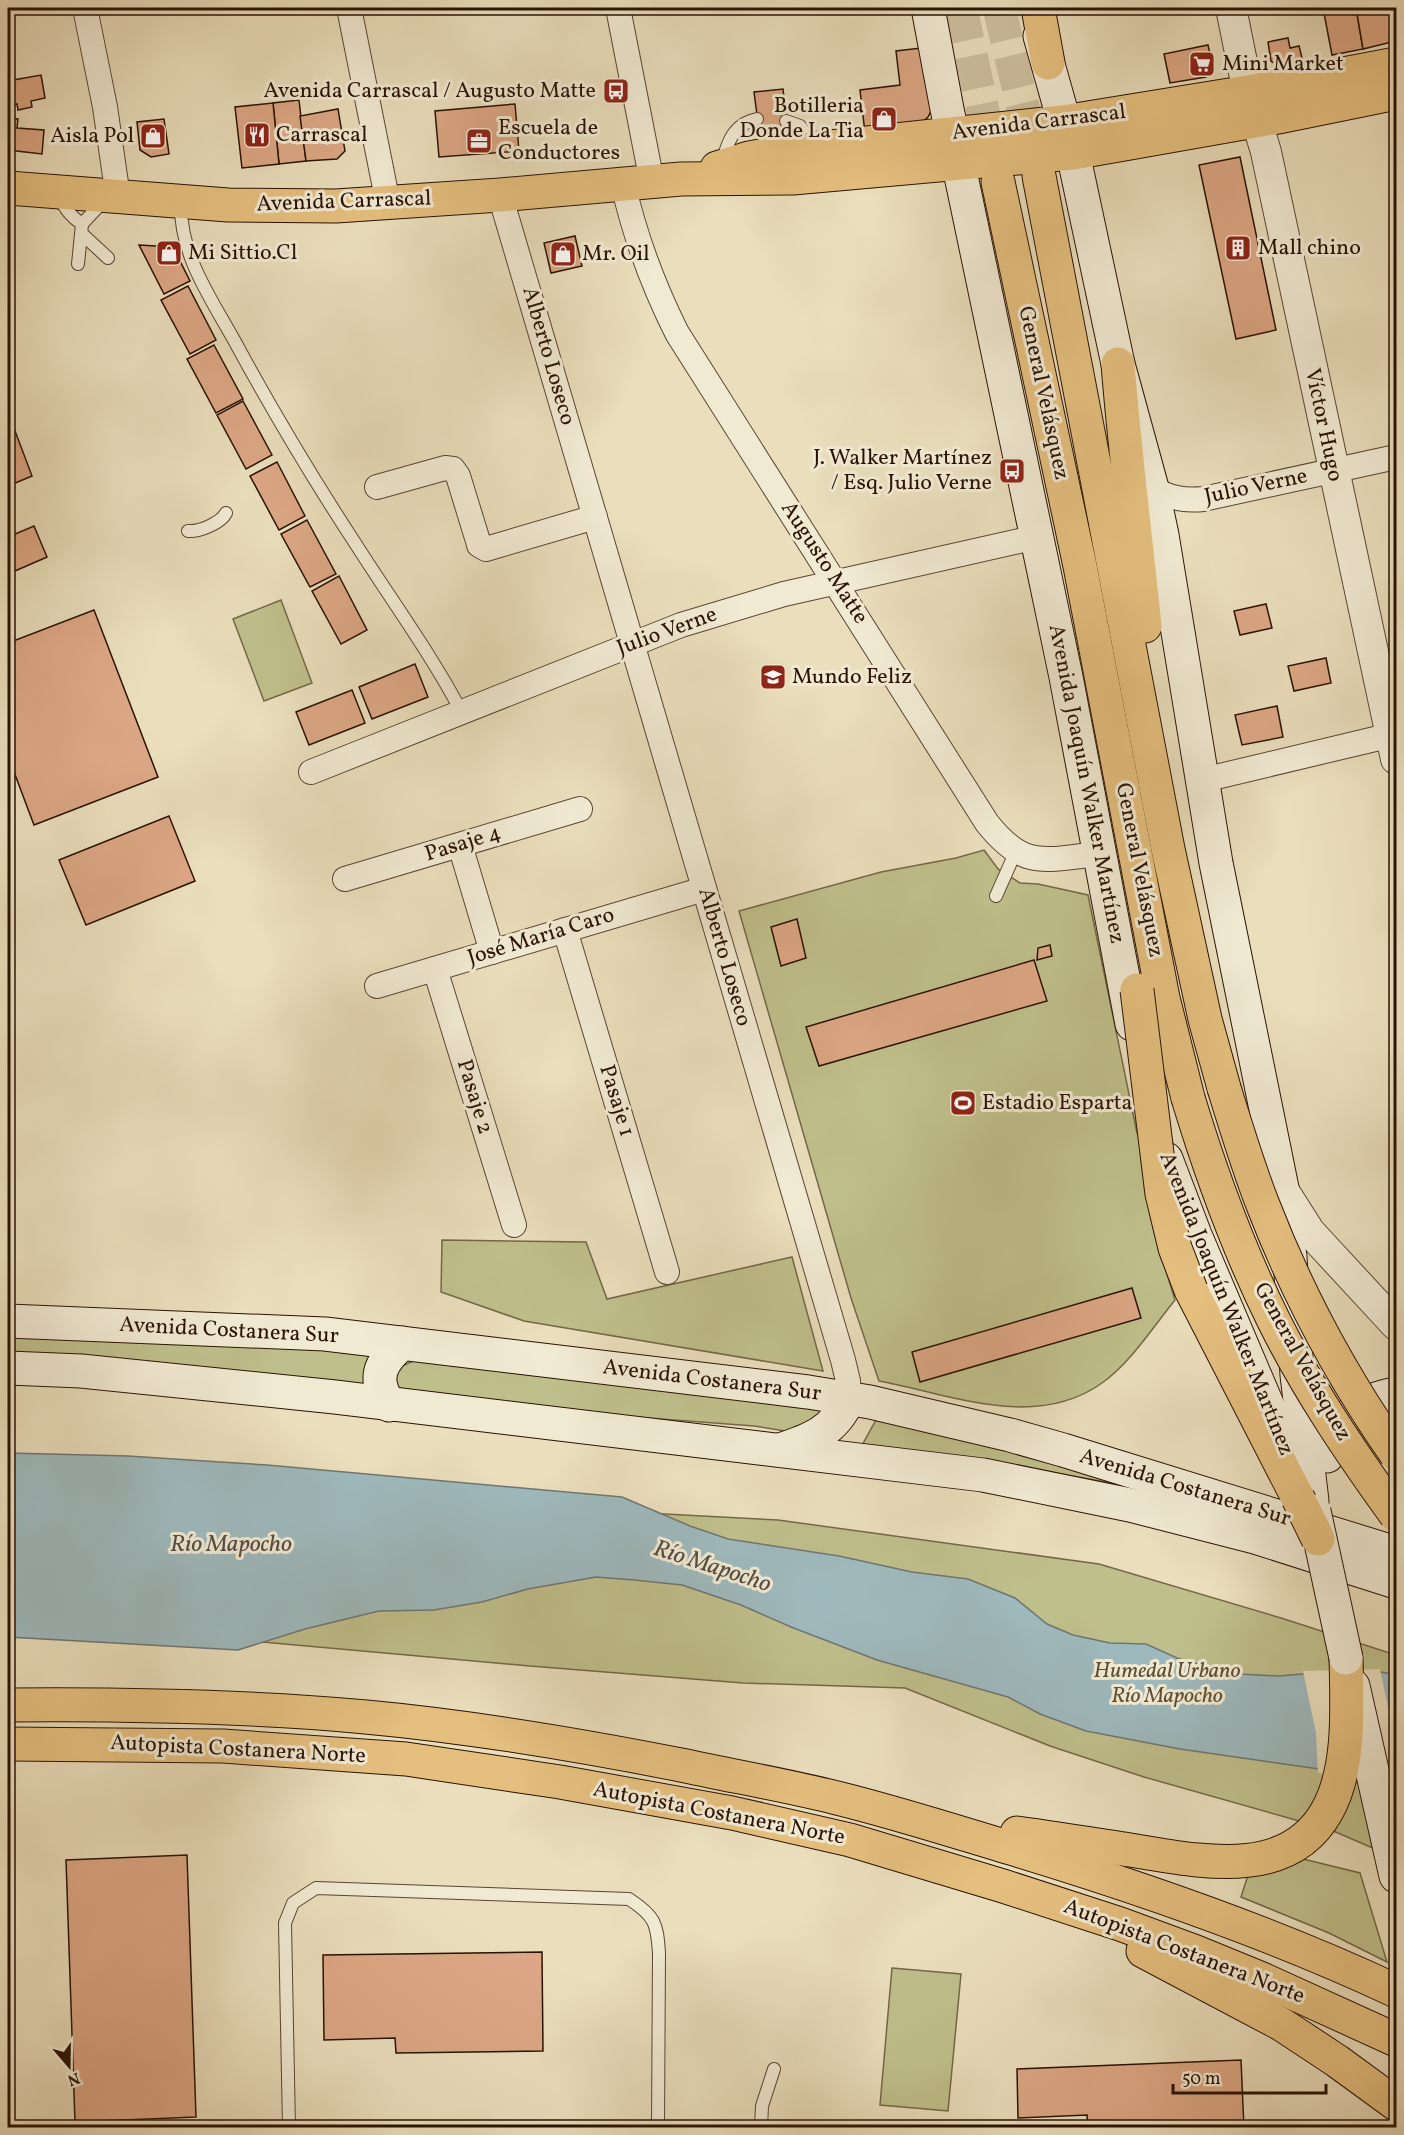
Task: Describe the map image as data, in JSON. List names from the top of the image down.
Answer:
{
  "streets": {
    "main road": [
      "Avenida Carrascal",
      "General Velásquez",
      "Avenida Joaquín Walker Martínez",
      "Avenida Costanera Sur",
      "Autopista Costanera Norte"
    ],
    "street": [
      "Alberto Loseco",
      "Víctor Hugo",
      "Julio Verne",
      "Augusto Matte",
      "Pasaje 4",
      "José María Caro",
      "Pasaje 2",
      "Pasaje 1"
    ]
  },
  "crossings": [
    ["Avenida Carrascal", "Alberto Loseco"],
    ["Avenida Carrascal", "Víctor Hugo"],
    ["Avenida Carrascal", "Augusto Matte"],
    ["Avenida Carrascal", "Avenida Joaquín Walker Martínez"],
    ["Alberto Loseco", "Julio Verne"],
    ["Alberto Loseco", "José María Caro"],
    ["Alberto Loseco", "Avenida Costanera Sur"],
    ["Víctor Hugo", "Julio Verne"],
    ["Julio Verne", "Augusto Matte"],
    ["Julio Verne", "Avenida Joaquín Walker Martínez"],
    ["Augusto Matte", "Avenida Joaquín Walker Martínez"],
    ["José María Caro", "Pasaje 2"],
    ["José María Caro", "Pasaje 1"]
  ],
  "water": ["Río Mapocho"],
  "parks": ["Humedal Urbano Río Mapocho"],
  "places": {
    "supermarket": ["Mini Market"],
    "bus stop": ["Avenida Carrascal / Augusto Matte", "J. Walker Martínez / Esq. Julio Verne"],
    "shop": [
      "Botilleria Donde La Tia",
      "Aisla Pol",
      "Mi Sittio.Cl",
      "Mr. Oil"
    ],
    "restaurant": ["Carrascal"],
    "office": ["Escuela de Conductores"],
    "building": ["Mall chino"],
    "school or university": ["Mundo Feliz"],
    "sports": ["Estadio Esparta"]
  },
  "scale_bar": "50 m",
  "north": "bottom"
}
